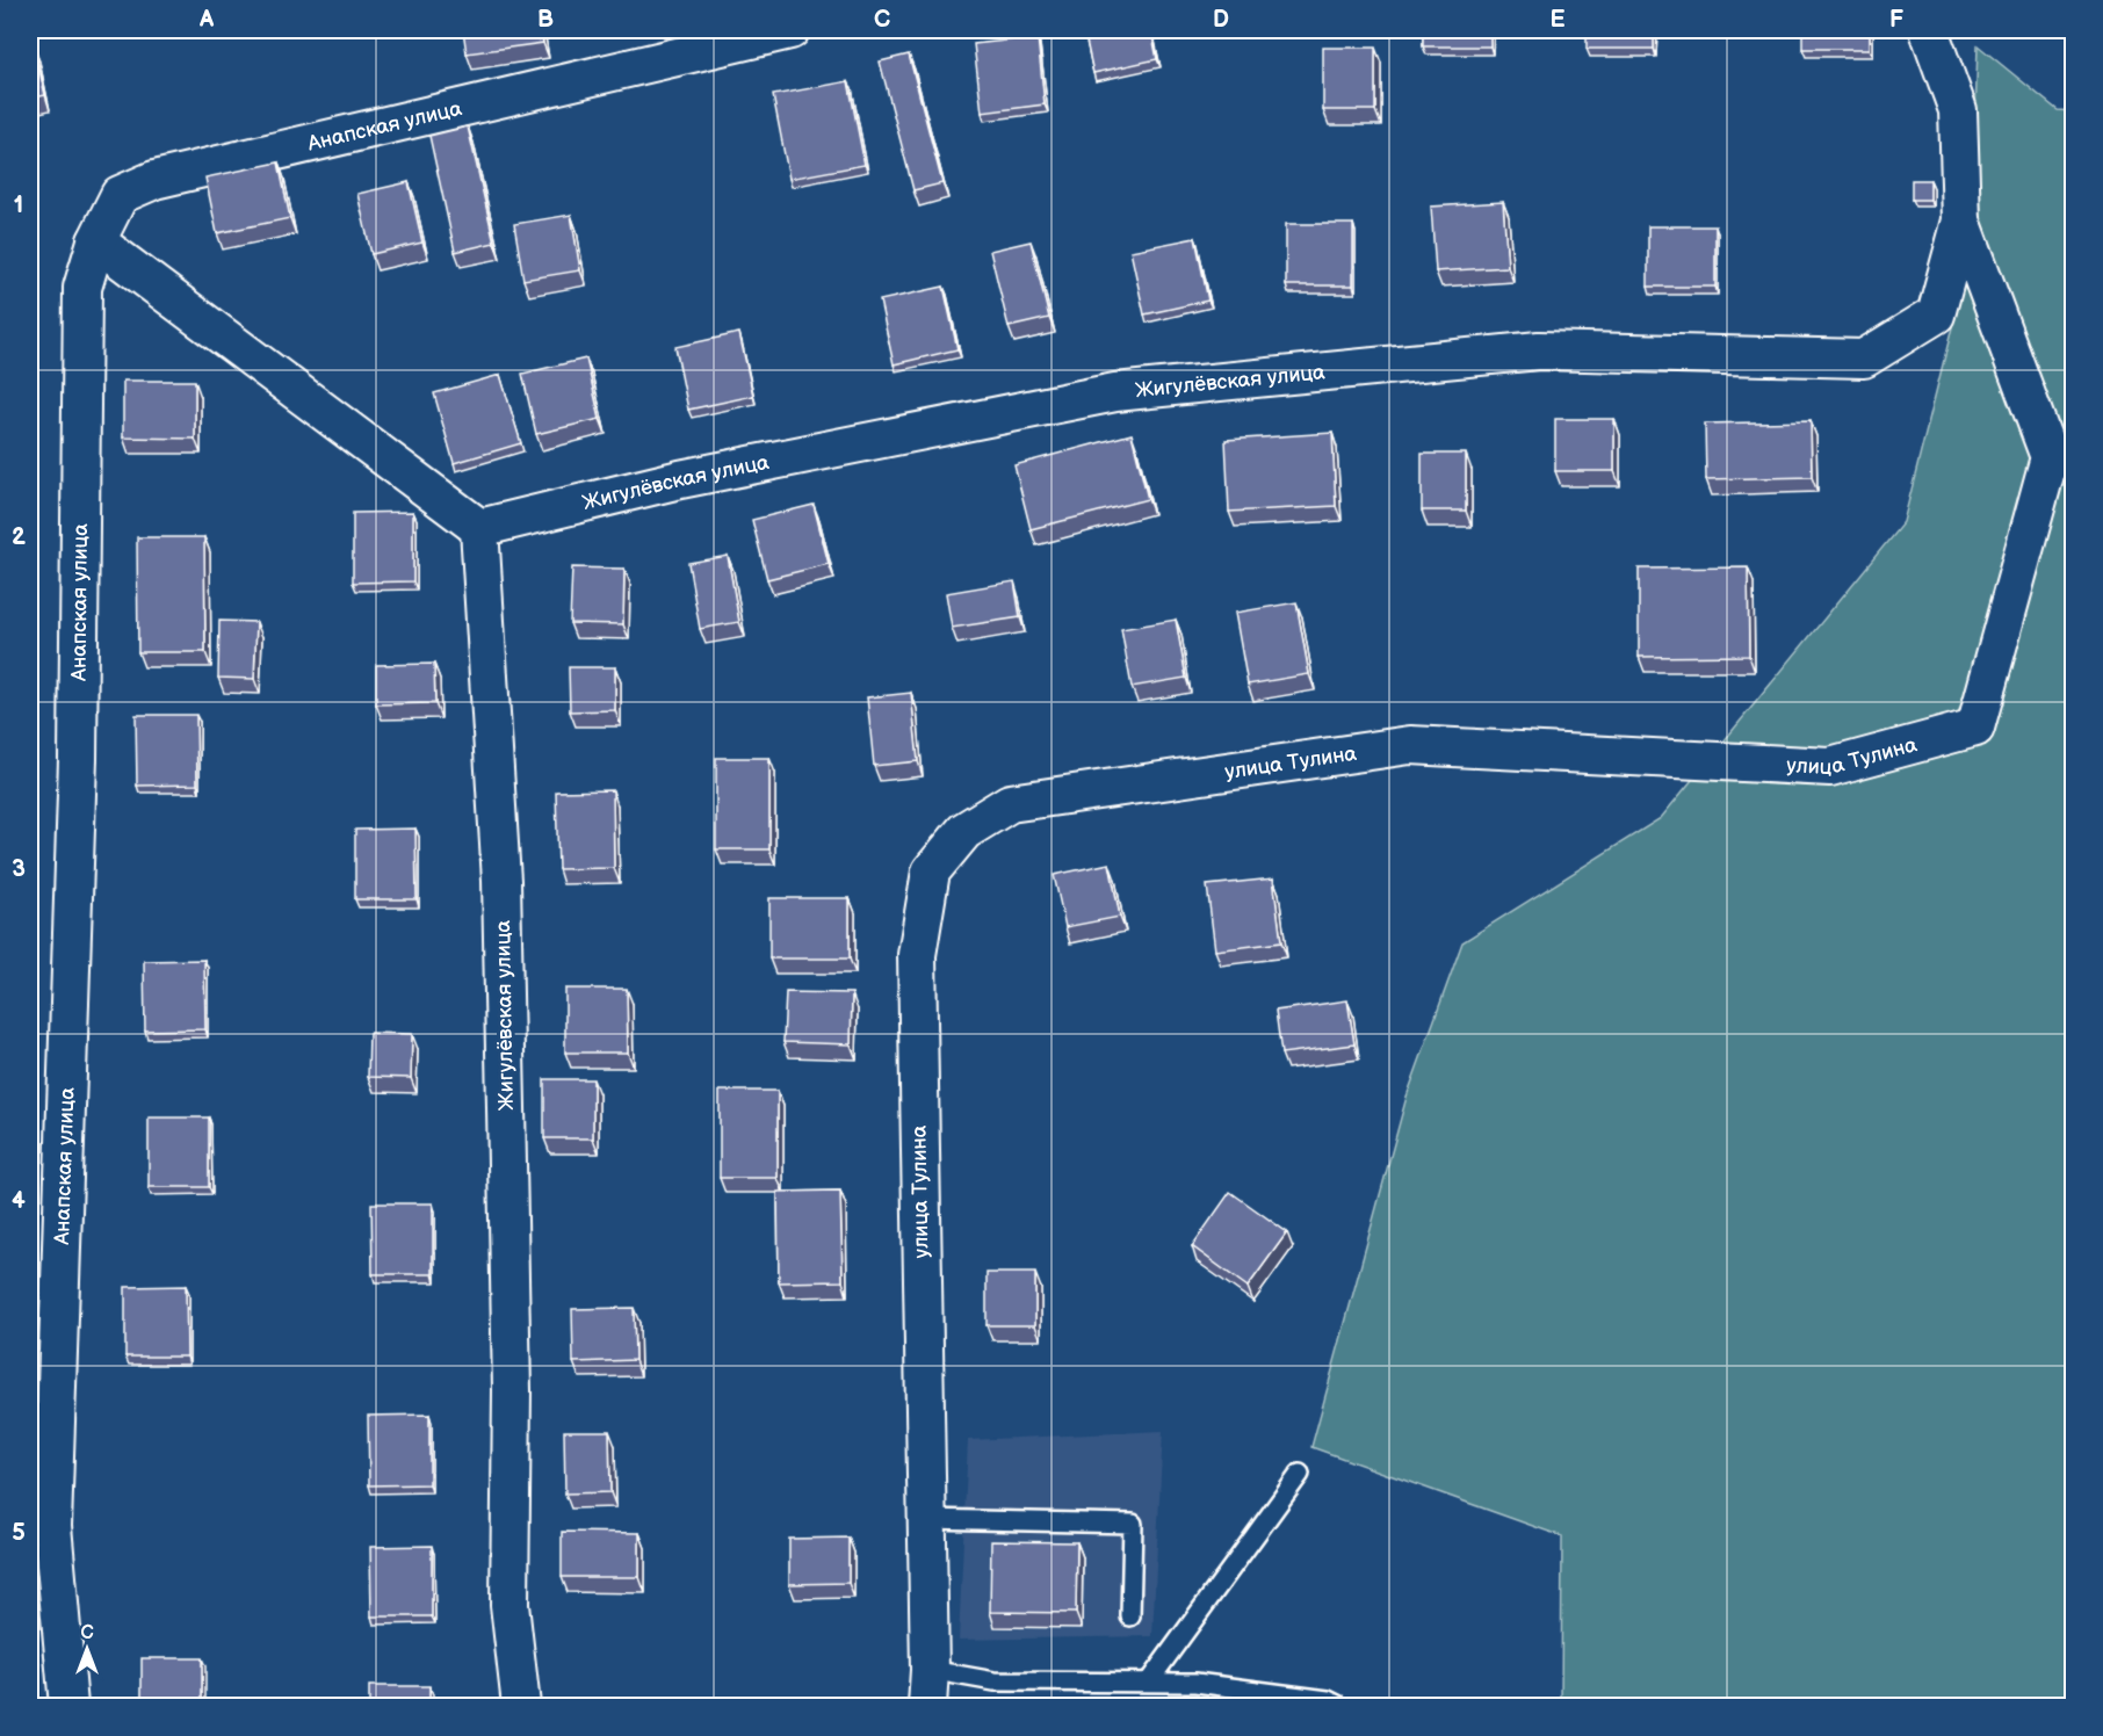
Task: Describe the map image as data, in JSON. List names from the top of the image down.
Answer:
{
  "streets": {
    "street": ["Анапская улица", "Жигулёвская улица", "улица Тулина"]
  },
  "crossings": [
    ["Жигулёвская улица", "улица Тулина"]
  ],
  "north": "top",
  "grid": {
    "columns": [
      "A",
      "B",
      "C",
      "D",
      "E",
      "F"
    ],
    "rows": [
      "1",
      "2",
      "3",
      "4",
      "5"
    ]
  }
}
